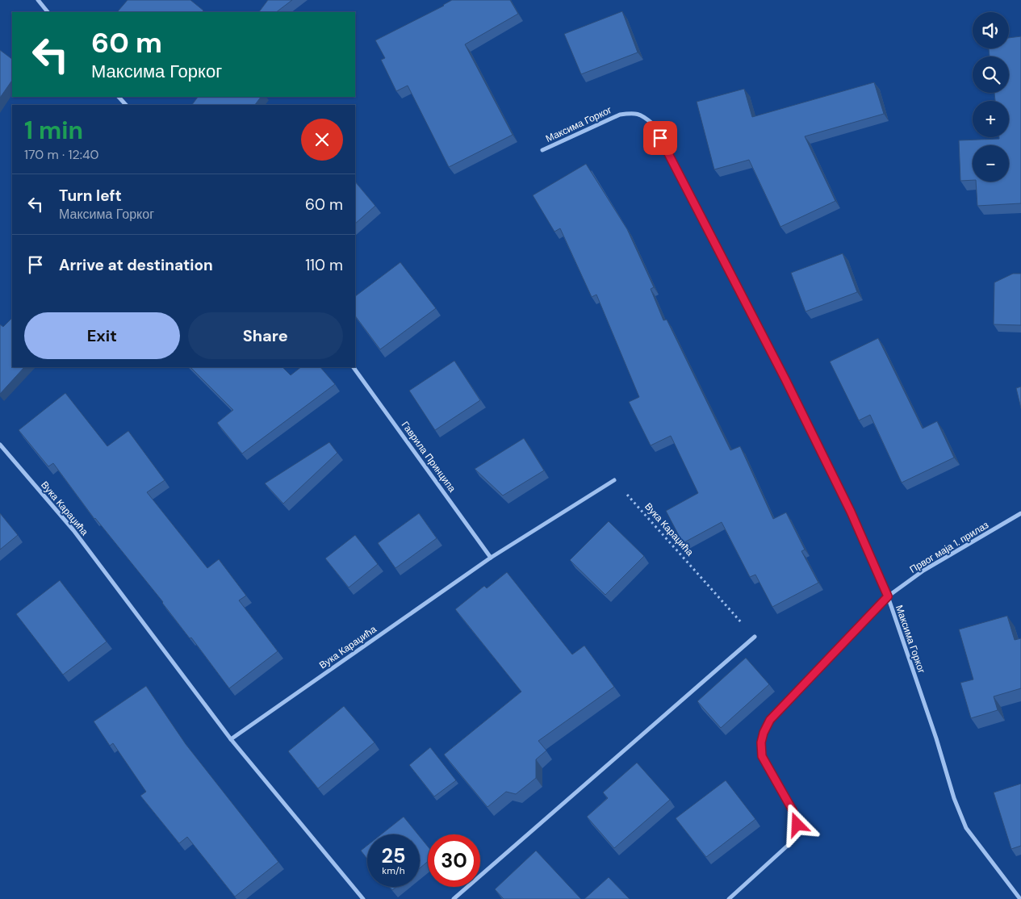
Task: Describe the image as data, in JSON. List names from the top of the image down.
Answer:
{
  "streets": {
    "street": [
      "Максима Горког",
      "Гаврила Принципа",
      "Вука Караџића",
      "Првог маја 1. прилаз"
    ]
  },
  "crossings": [
    ["Максима Горког", "Првог маја 1. прилаз"],
    ["Гаврила Принципа", "Вука Караџића"]
  ],
  "page": {
    "map_buttons": ["+", "−"],
    "turn": ["60 m", "Максима Горког"],
    "heading": ["1 min", "170 m · 12:40"],
    "list": [
      {
        "name": "Turn left",
        "note": "Максима Горког",
        "value": "60 m"
      },
      {
        "name": "Arrive at destination",
        "value": "110 m"
      }
    ],
    "buttons": ["Exit", "Share"],
    "speed": "25 km/h",
    "limit": "30"
  }
}
